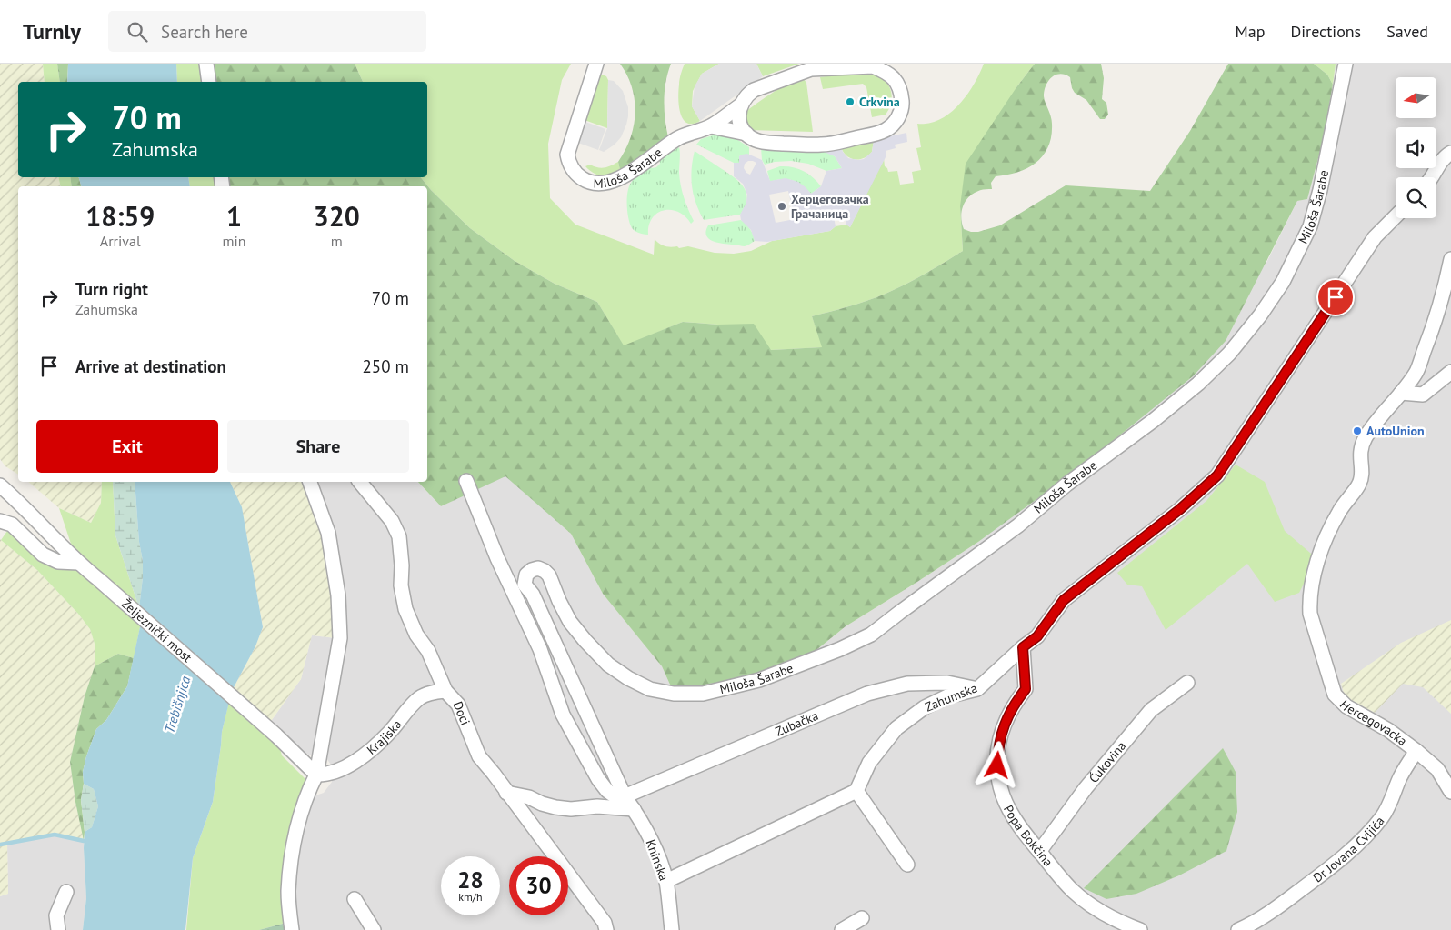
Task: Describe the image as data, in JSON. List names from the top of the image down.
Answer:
{
  "streets": {
    "street": [
      "Miloša Šarabe",
      "Željeznički most",
      "Zahumska",
      "Doci",
      "Hercegovacka",
      "Zubačka",
      "Krajiska",
      "Ćukovina",
      "Popa Bokčina",
      "Dr Jovana Cvijića",
      "Kninska"
    ]
  },
  "crossings": [
    ["Miloša Šarabe", "Zubačka"],
    ["Miloša Šarabe", "Kninska"],
    ["Željeznički most", "Krajiska"],
    ["Zahumska", "Zubačka"],
    ["Zahumska", "Popa Bokčina"],
    ["Doci", "Krajiska"],
    ["Hercegovacka", "Dr Jovana Cvijića"],
    ["Zubačka", "Kninska"],
    ["Ćukovina", "Popa Bokčina"]
  ],
  "water": ["Trebišnjica"],
  "places": ["Crkvina", "Херцеговачка Грачаница", "AutoUnion"],
  "north": "left",
  "page": {
    "header": "Turnly",
    "search": "Search here",
    "nav": ["Map", "Directions", "Saved"],
    "turn": ["70 m", "Zahumska"],
    "eta": [
      "18:59",
      "Arrival",
      "1",
      "min",
      "320",
      "m"
    ],
    "list": [
      {
        "name": "Turn right",
        "note": "Zahumska",
        "value": "70 m"
      },
      {
        "name": "Arrive at destination",
        "value": "250 m"
      }
    ],
    "buttons": ["Exit", "Share"],
    "speed": "28 km/h",
    "limit": "30"
  }
}
